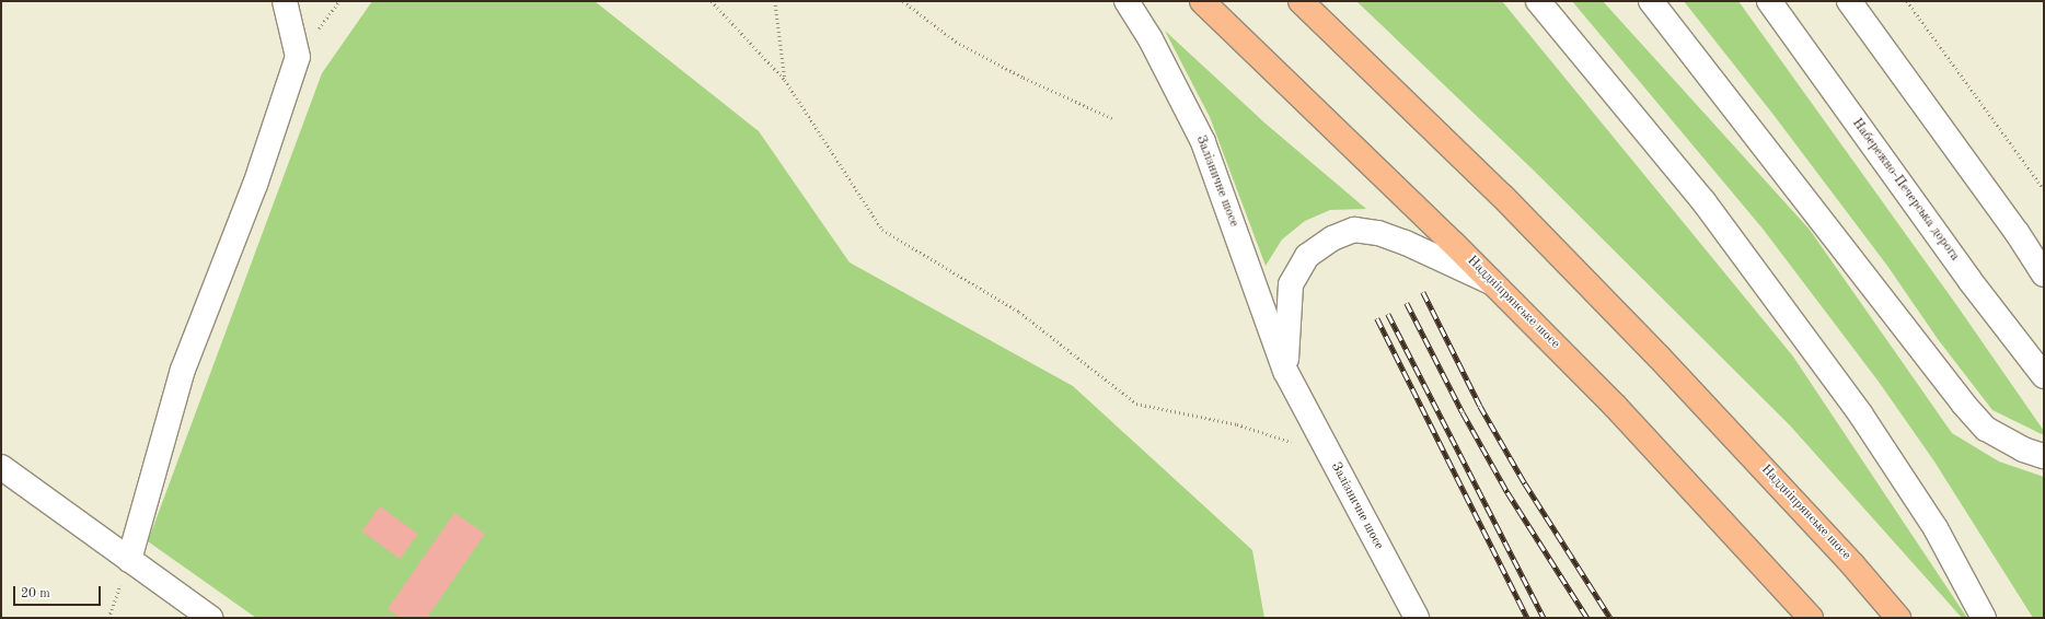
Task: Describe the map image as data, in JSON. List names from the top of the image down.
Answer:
{
  "streets": {
    "main road": ["Наддніпрянське шосе"],
    "street": ["Залізничне шосе", "Набережно-Печерська дорога"]
  },
  "scale_bar": "20 m"
}
